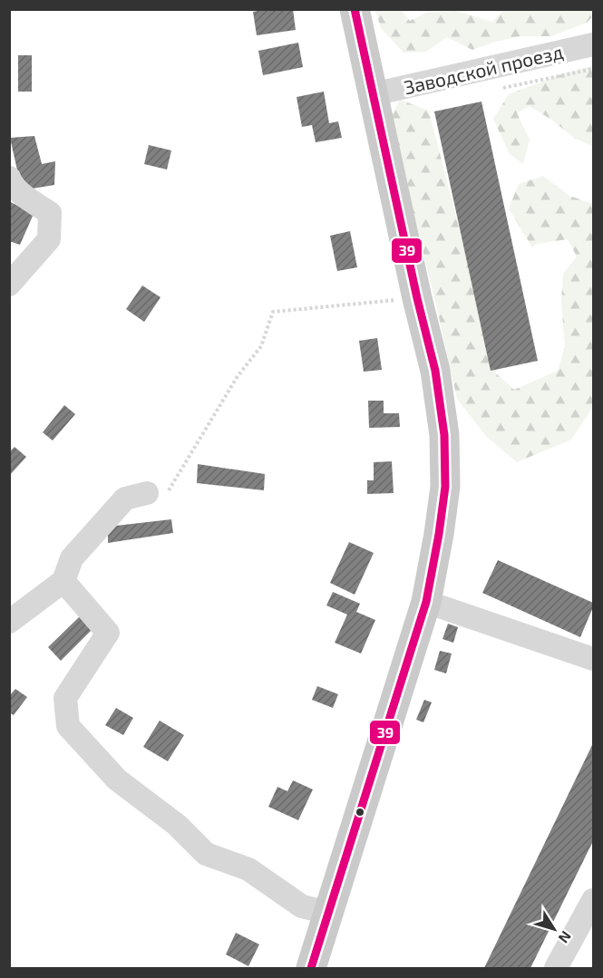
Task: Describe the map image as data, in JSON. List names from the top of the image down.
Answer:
{
  "streets": {
    "street": ["Заводской проезд"]
  },
  "lines": ["transit line 39"],
  "north": "bottom right"
}
